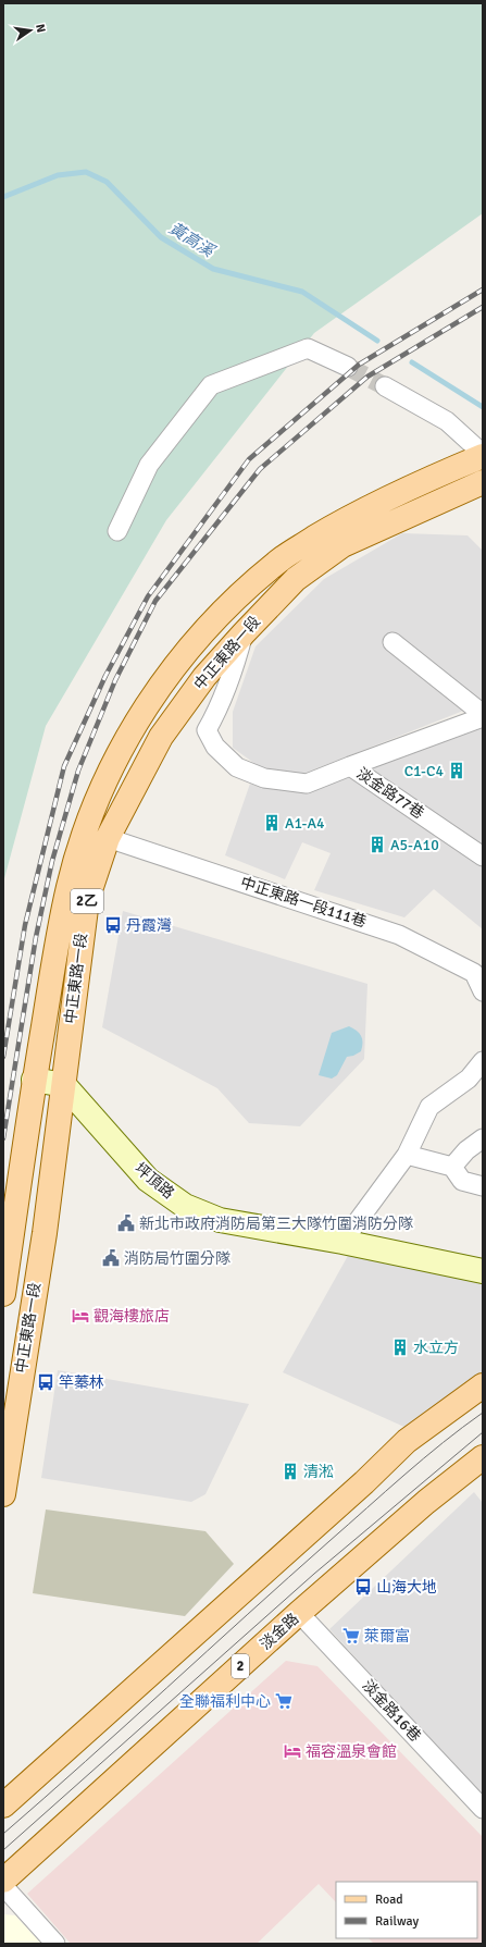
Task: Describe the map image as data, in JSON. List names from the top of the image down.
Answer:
{
  "streets": {
    "main road": [
      "中正東路一段",
      "2乙",
      "淡金路",
      "2"
    ],
    "street": [
      "淡金路77巷",
      "中正東路一段111巷",
      "坪頂路",
      "淡金路16巷"
    ]
  },
  "crossings": [
    ["中正東路一段", "淡金路77巷"],
    ["中正東路一段", "中正東路一段111巷"],
    ["中正東路一段", "坪頂路"],
    ["淡金路", "淡金路16巷"]
  ],
  "water": ["黃高溪"],
  "places": {
    "building": [
      "C1-C4",
      "A1-A4",
      "A5-A10",
      "水立方",
      "清淞"
    ],
    "bus stop": ["丹霞灣", "竿蓁林", "山海大地"],
    "public building": ["新北市政府消防局第三大隊竹圍消防分隊", "消防局竹圍分隊"],
    "hotel": ["觀海樓旅店", "福容溫泉會館"],
    "supermarket": ["萊爾富", "全聯福利中心"]
  },
  "legend": ["Road", "Railway"],
  "north": "right"
}
